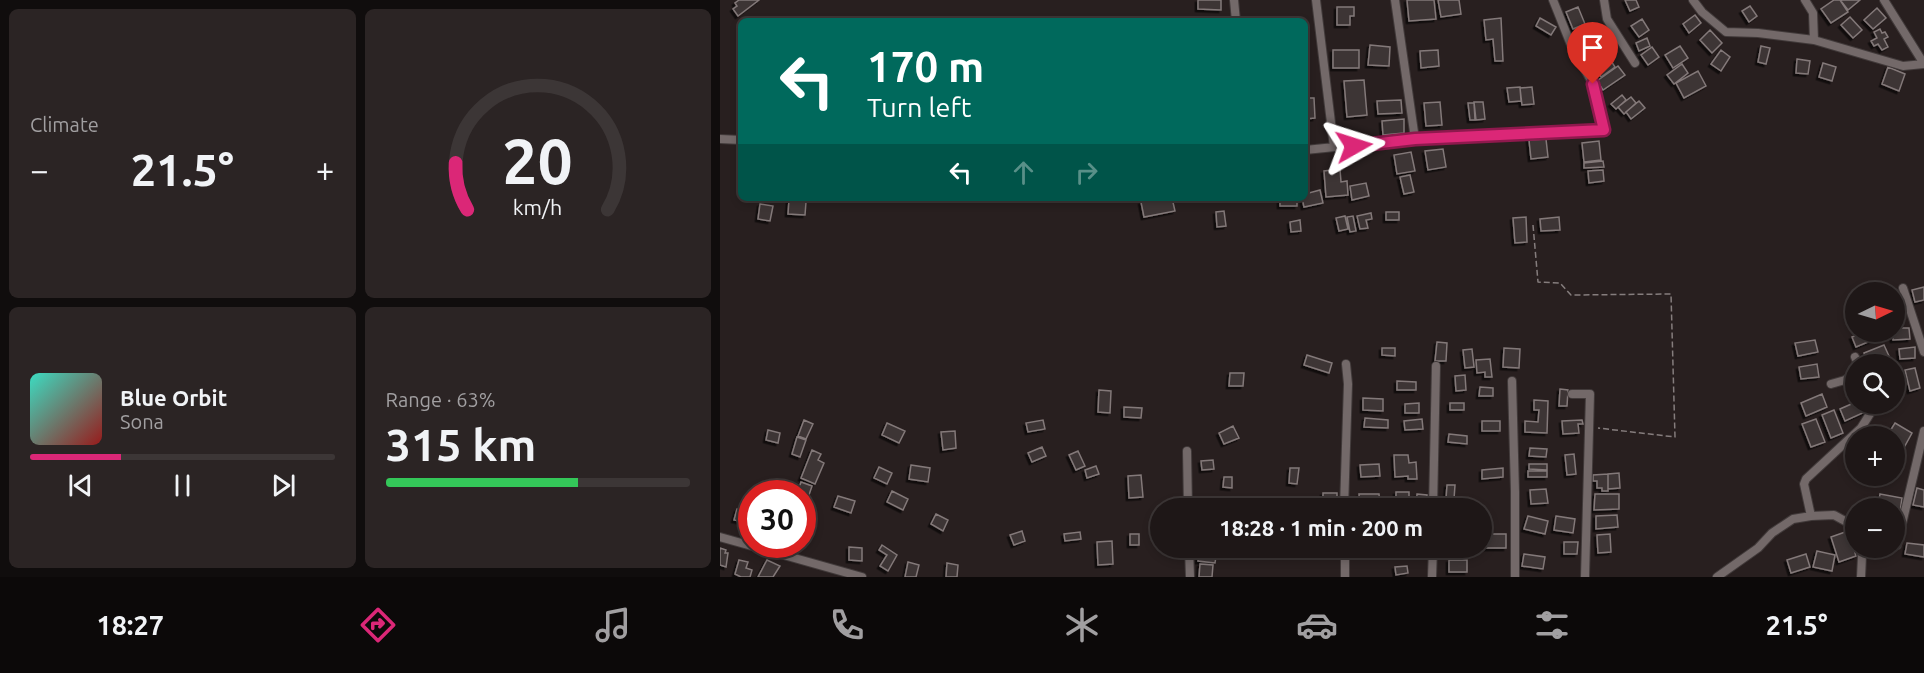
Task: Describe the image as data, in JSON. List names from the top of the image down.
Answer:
{
  "north": "right",
  "page": {
    "tile": [
      "Climate",
      ["Range · 63%", "315 km"]
    ],
    "turn": ["170 m", "Turn left"],
    "heat": ["−", "21.5°", "+"],
    "map_buttons": ["+", "−"],
    "song": ["Blue Orbit", "Sona"],
    "limit": "30",
    "trip": "18:28 · 1 min · 200 m",
    "tabs": ["18:27", "21.5°"],
    "gauge": ["20", "km/h"]
  }
}
